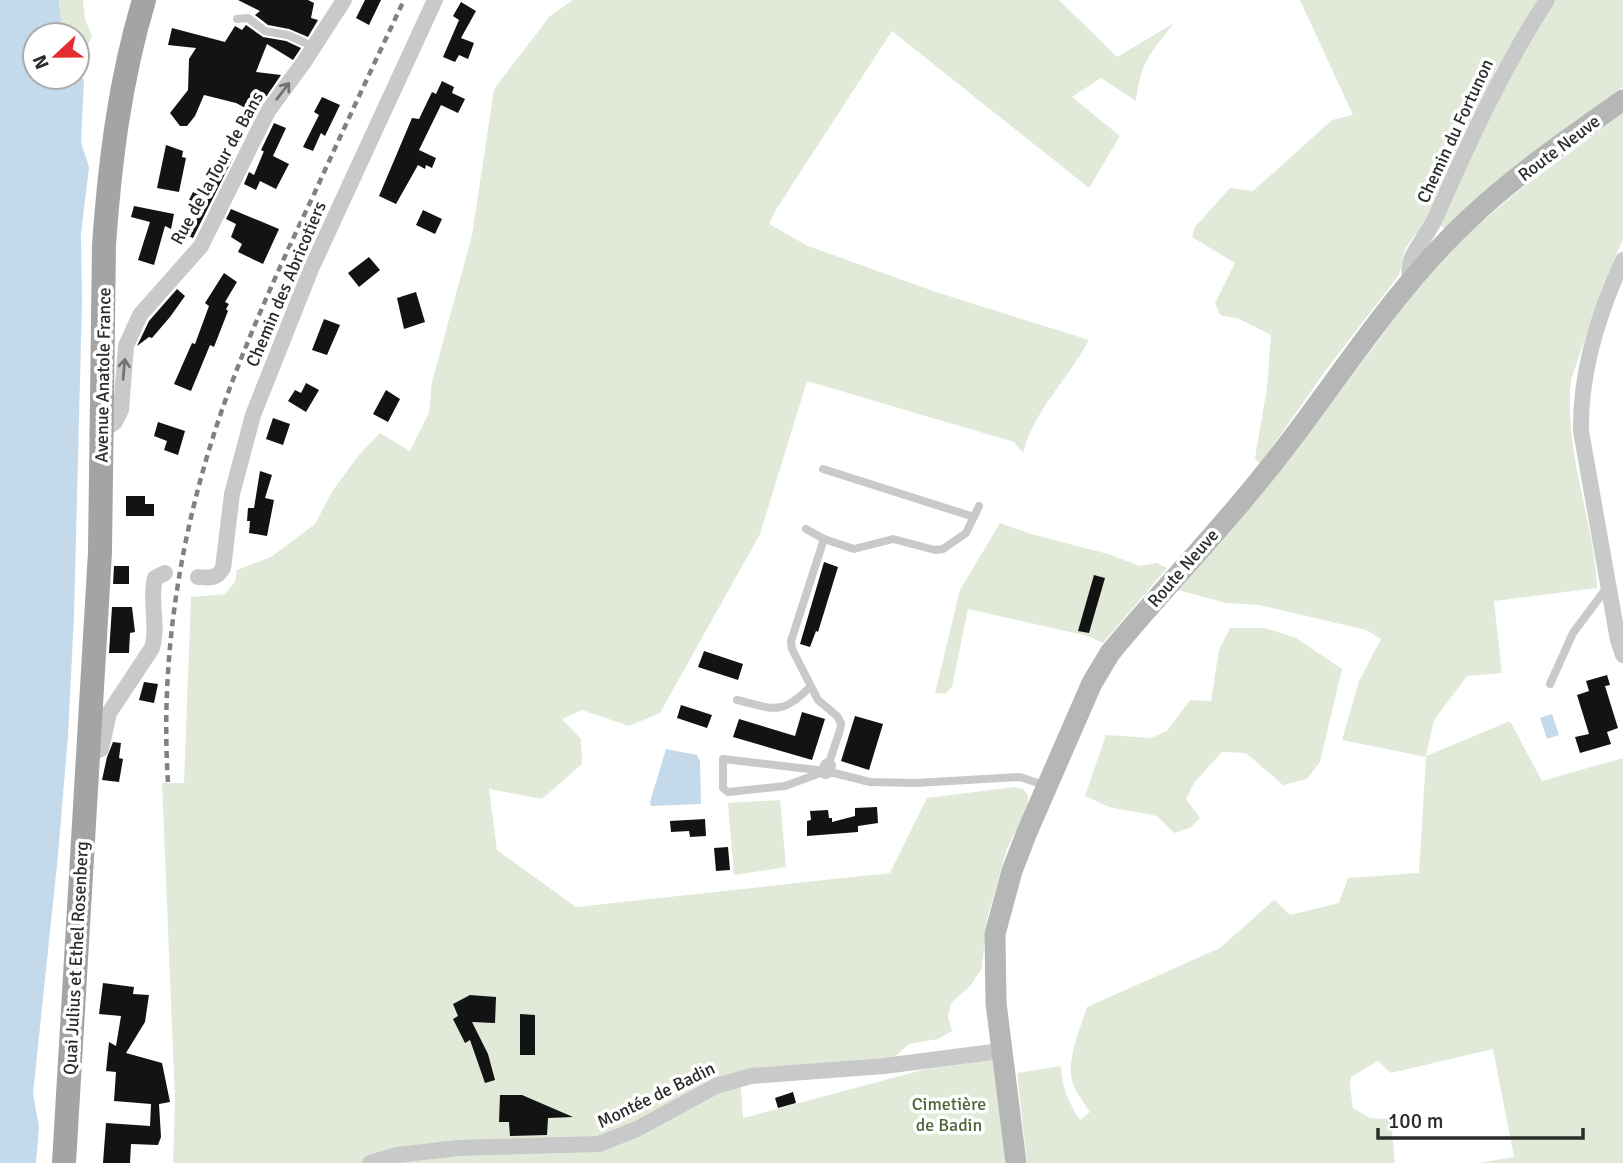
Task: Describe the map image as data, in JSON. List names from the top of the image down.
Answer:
{
  "streets": {
    "main road": ["Avenue Anatole France", "Quai Julius et Ethel Rosenberg"],
    "street": [
      "Chemin du Fortunon",
      "Route Neuve",
      "Rue de la Tour de Bans",
      "Chemin des Abricotiers",
      "Montée de Badin"
    ]
  },
  "crossings": [
    ["Chemin du Fortunon", "Route Neuve"],
    ["Route Neuve", "Montée de Badin"],
    ["Rue de la Tour de Bans", "Avenue Anatole France"],
    ["Avenue Anatole France", "Quai Julius et Ethel Rosenberg"]
  ],
  "one_way": ["Rue de la Tour de Bans"],
  "parks": ["Cimetière de Badin"],
  "scale_bar": "100 m",
  "north": "left"
}
